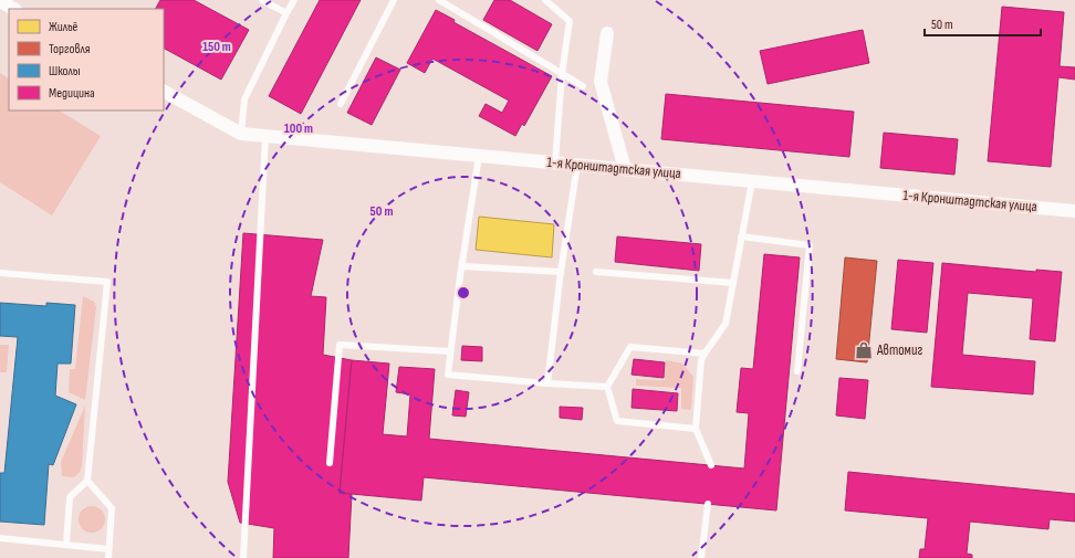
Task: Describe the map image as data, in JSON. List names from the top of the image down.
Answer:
{
  "streets": {
    "street": ["1-я Кронштадтская улица"]
  },
  "places": {
    "shop": ["Автомиг"]
  },
  "legend": [
    "Жильё",
    "Торговля",
    "Школы",
    "Медицина"
  ],
  "scale_bar": "50 m",
  "rings": ["150 m", "100 m", "50 m"]
}
